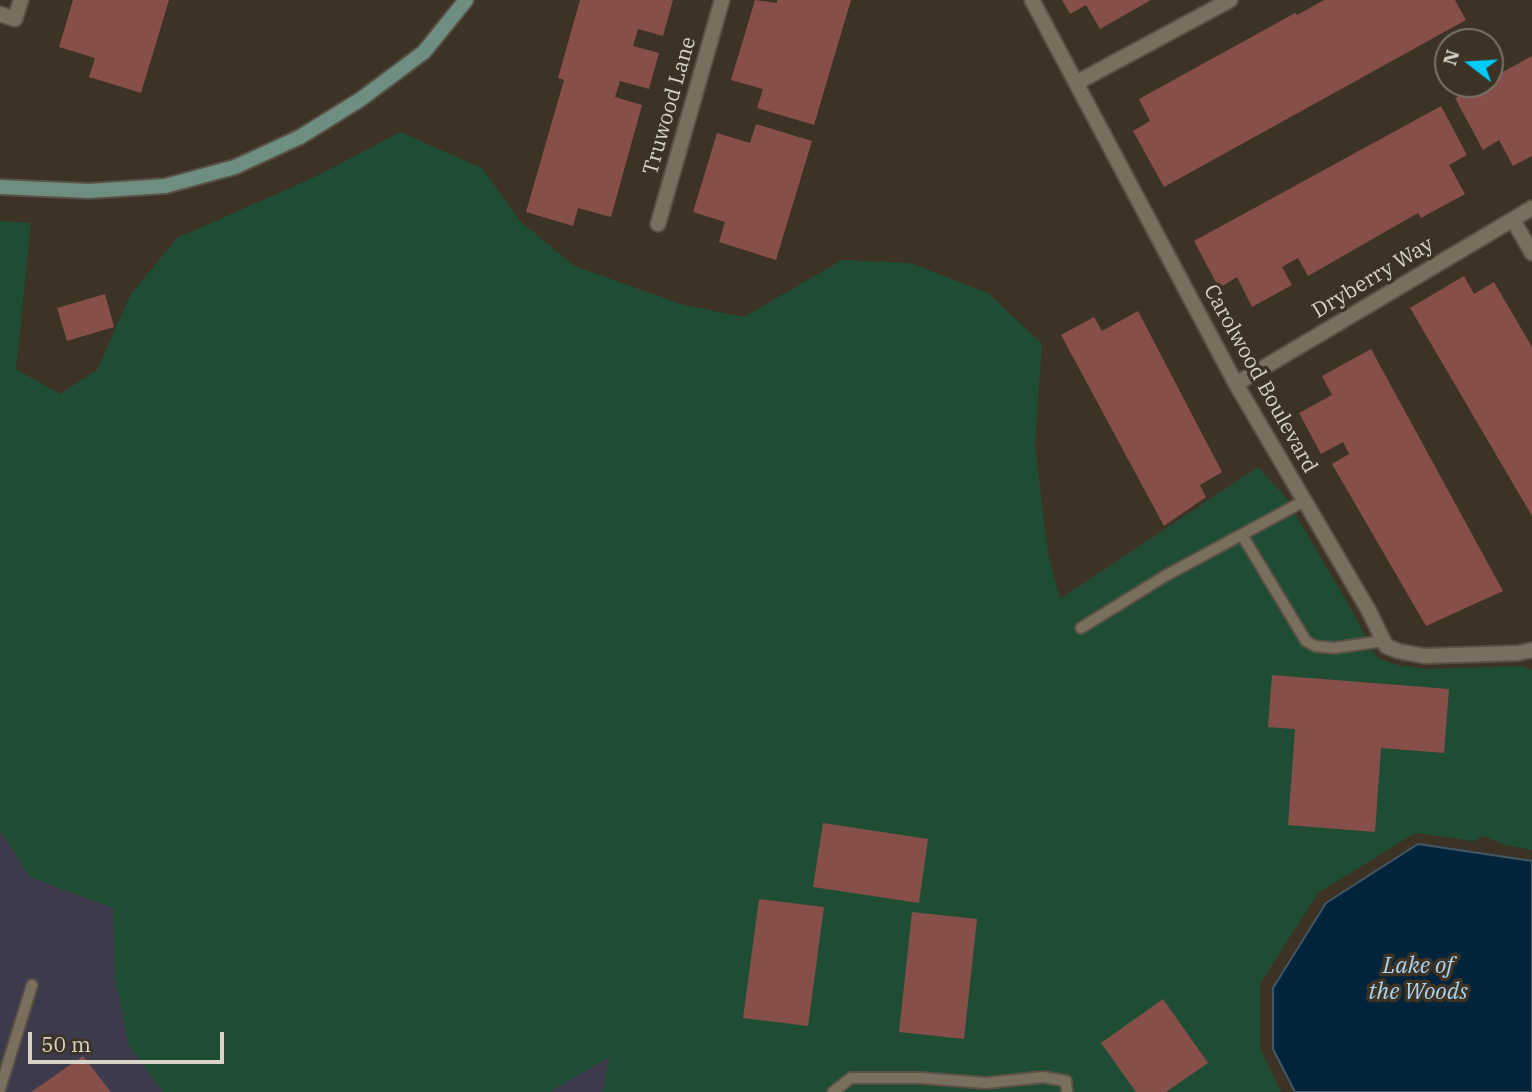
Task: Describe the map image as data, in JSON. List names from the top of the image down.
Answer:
{
  "streets": {
    "street": ["Truwood Lane", "Dryberry Way", "Carolwood Boulevard"]
  },
  "crossings": [
    ["Dryberry Way", "Carolwood Boulevard"]
  ],
  "water": ["Lake of the Woods"],
  "scale_bar": "50 m",
  "north": "left"
}
